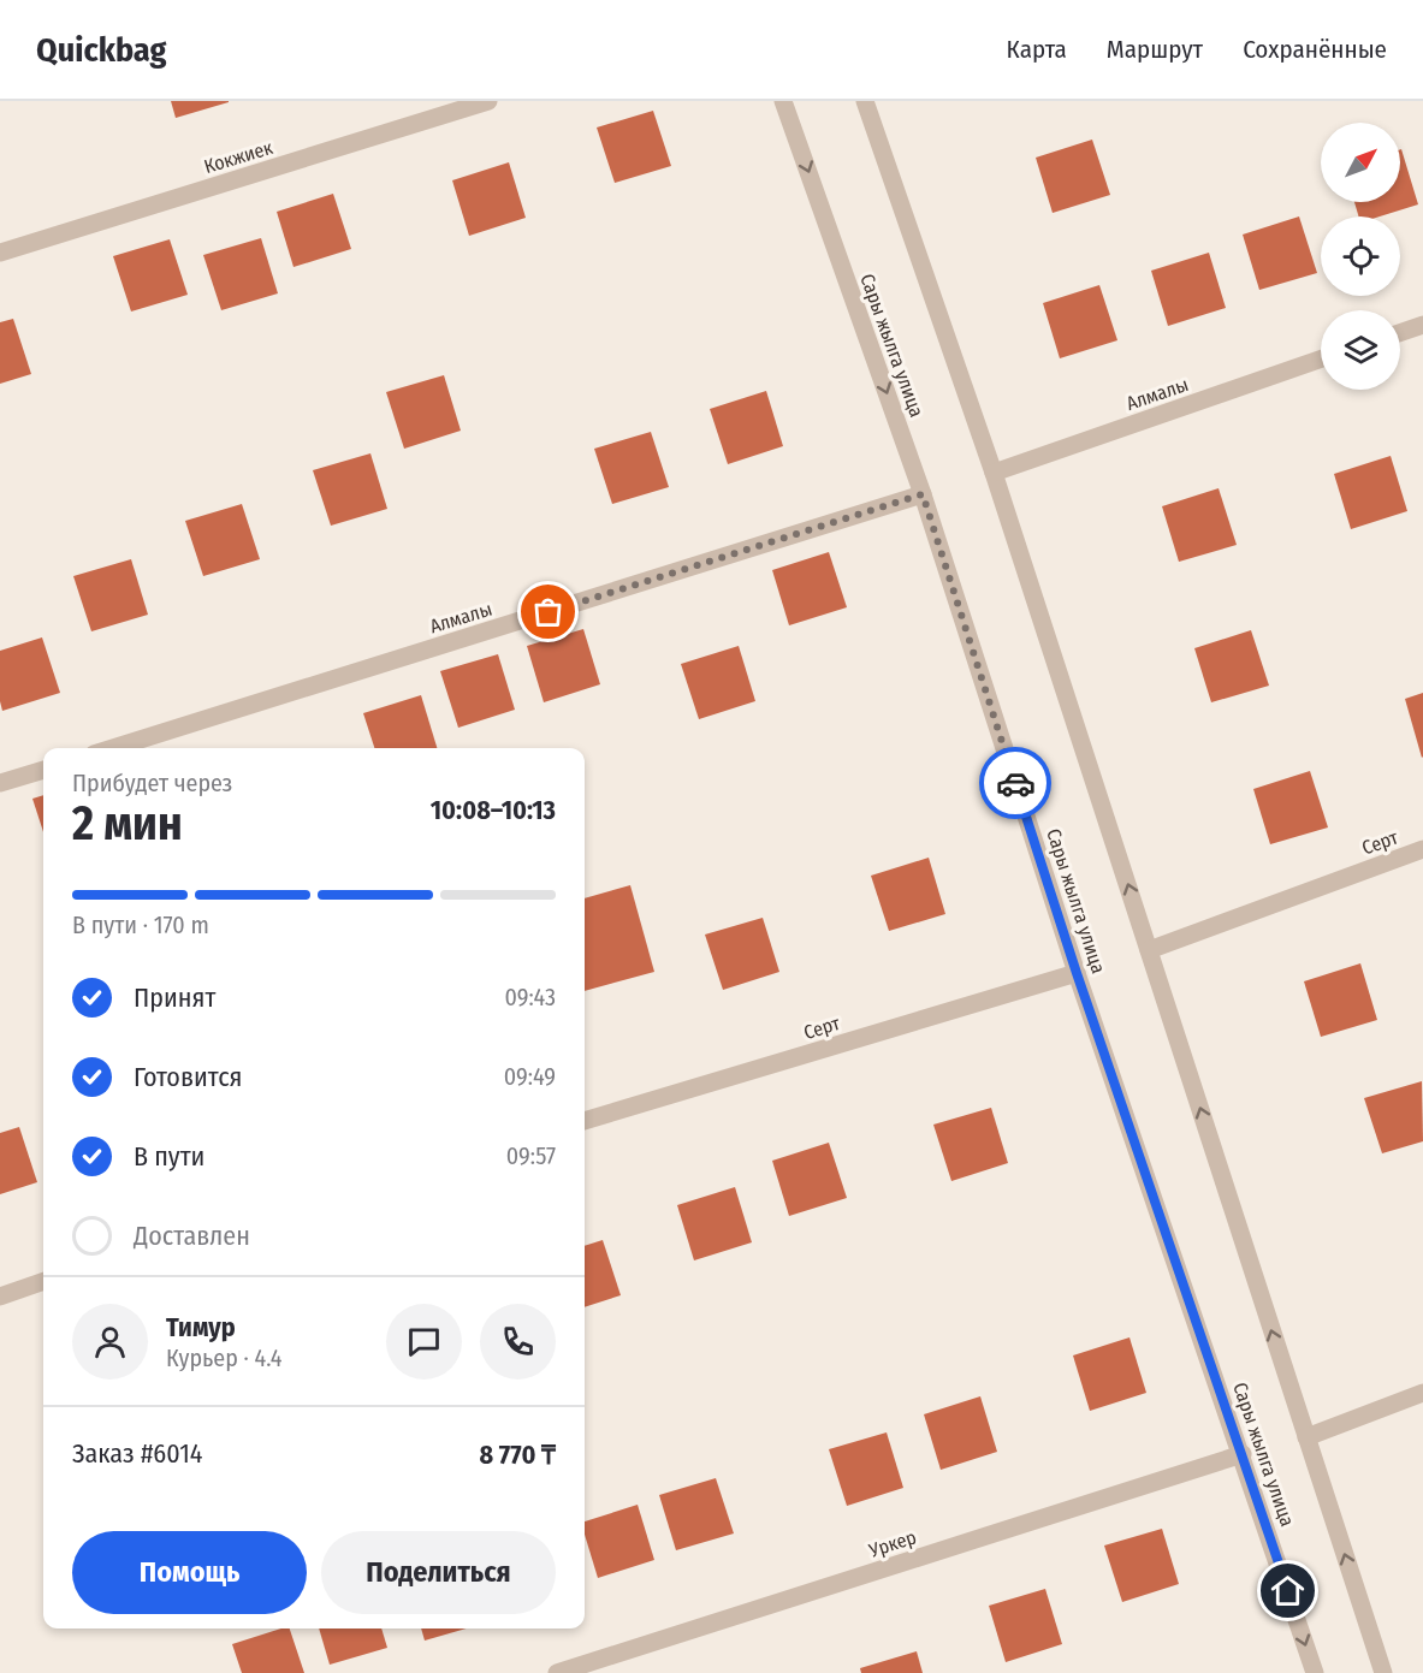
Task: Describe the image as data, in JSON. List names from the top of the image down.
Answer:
{
  "streets": {
    "street": [
      "Кокжиек",
      "Сары жылга улица",
      "Алмалы",
      "Серт",
      "Уркер"
    ]
  },
  "crossings": [
    ["Сары жылга улица", "Алмалы"],
    ["Сары жылга улица", "Серт"],
    ["Сары жылга улица", "Уркер"]
  ],
  "north": "top right",
  "page": {
    "header": "Quickbag",
    "nav": ["Карта", "Маршрут", "Сохранённые"],
    "heading": ["2 мин", "Прибудет через", "10:08–10:13"],
    "panel": [
      "Тимур",
      "Курьер · 4.4",
      "Заказ #6014",
      "8 770 ₸"
    ],
    "bar": "В пути · 170 m",
    "list": [
      ["Принят", "09:43"],
      ["Готовится", "09:49"],
      ["В пути", "09:57"],
      "Доставлен"
    ],
    "buttons": ["Помощь", "Поделиться"]
  }
}
